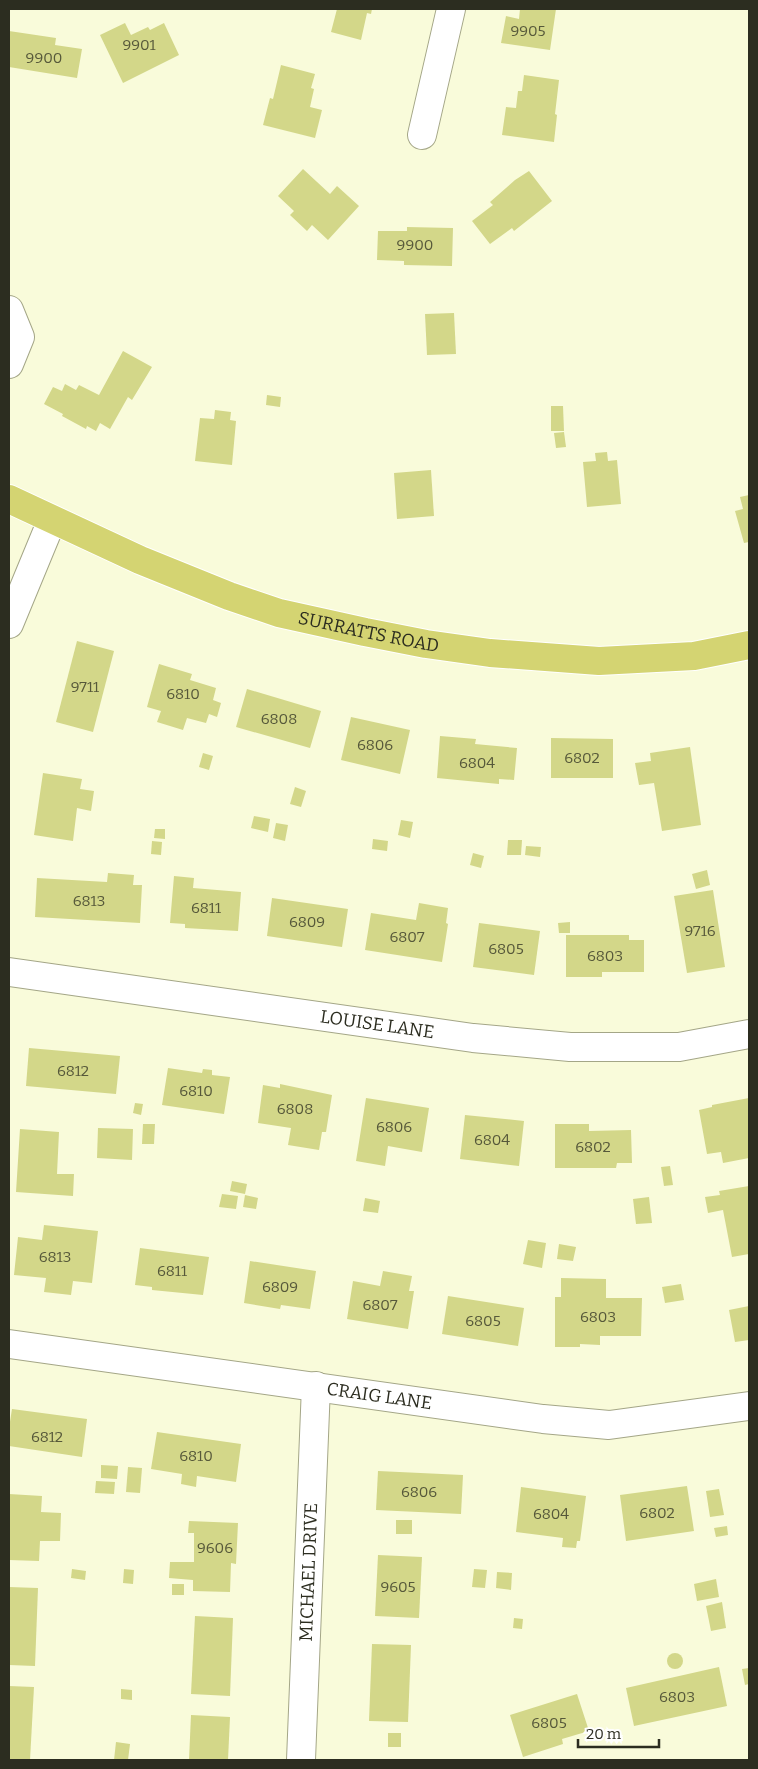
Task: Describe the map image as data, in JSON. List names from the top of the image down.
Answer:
{
  "streets": {
    "main road": ["SURRATTS ROAD"],
    "street": ["LOUISE LANE", "CRAIG LANE", "MICHAEL DRIVE"]
  },
  "crossings": [
    ["CRAIG LANE", "MICHAEL DRIVE"]
  ],
  "house_numbers": [
    "9905",
    "9901",
    "9900",
    "9900",
    "9711",
    "6810",
    "6808",
    "6806",
    "6802",
    "6804",
    "6813",
    "6811",
    "6809",
    "9716",
    "6807",
    "6805",
    "6803",
    "6812",
    "6810",
    "6808",
    "6806",
    "6804",
    "6802",
    "6813",
    "6811",
    "6809",
    "6807",
    "6803",
    "6805",
    "6812",
    "6810",
    "6806",
    "6802",
    "6804",
    "9606",
    "9605",
    "6803",
    "6805"
  ],
  "scale_bar": "20 m"
}
